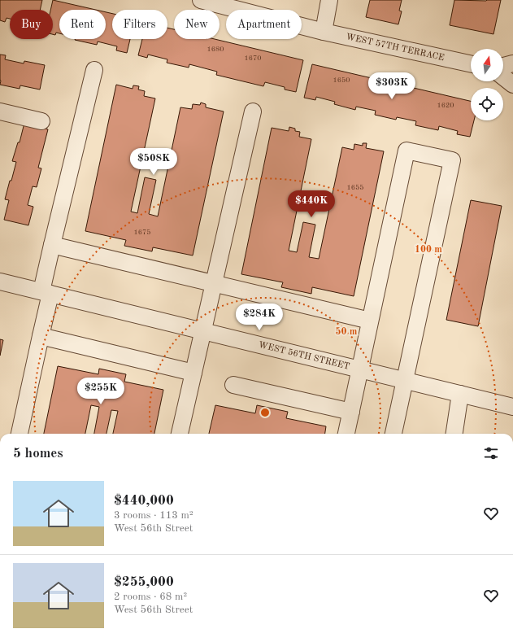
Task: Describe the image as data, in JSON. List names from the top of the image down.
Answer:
{
  "streets": {
    "street": ["WEST 57TH TERRACE", "WEST 56TH STREET"]
  },
  "house_numbers": [
    "1680",
    "1670",
    "1650",
    "1620",
    "1655",
    "1675"
  ],
  "north": "top",
  "page": {
    "chip": [
      "Buy",
      "Rent",
      "Filters",
      "New",
      "Apartment"
    ],
    "price": [
      "$303K",
      "$508K",
      "$440K",
      "$284K",
      "$255K"
    ],
    "heading": "5 homes",
    "list": [
      {
        "name": "$440,000",
        "note": "3 rooms · 113 m² · West 56th Street"
      },
      {
        "name": "$255,000",
        "note": "2 rooms · 68 m² · West 56th Street"
      }
    ]
  },
  "rings": ["100 m", "50 m"]
}
